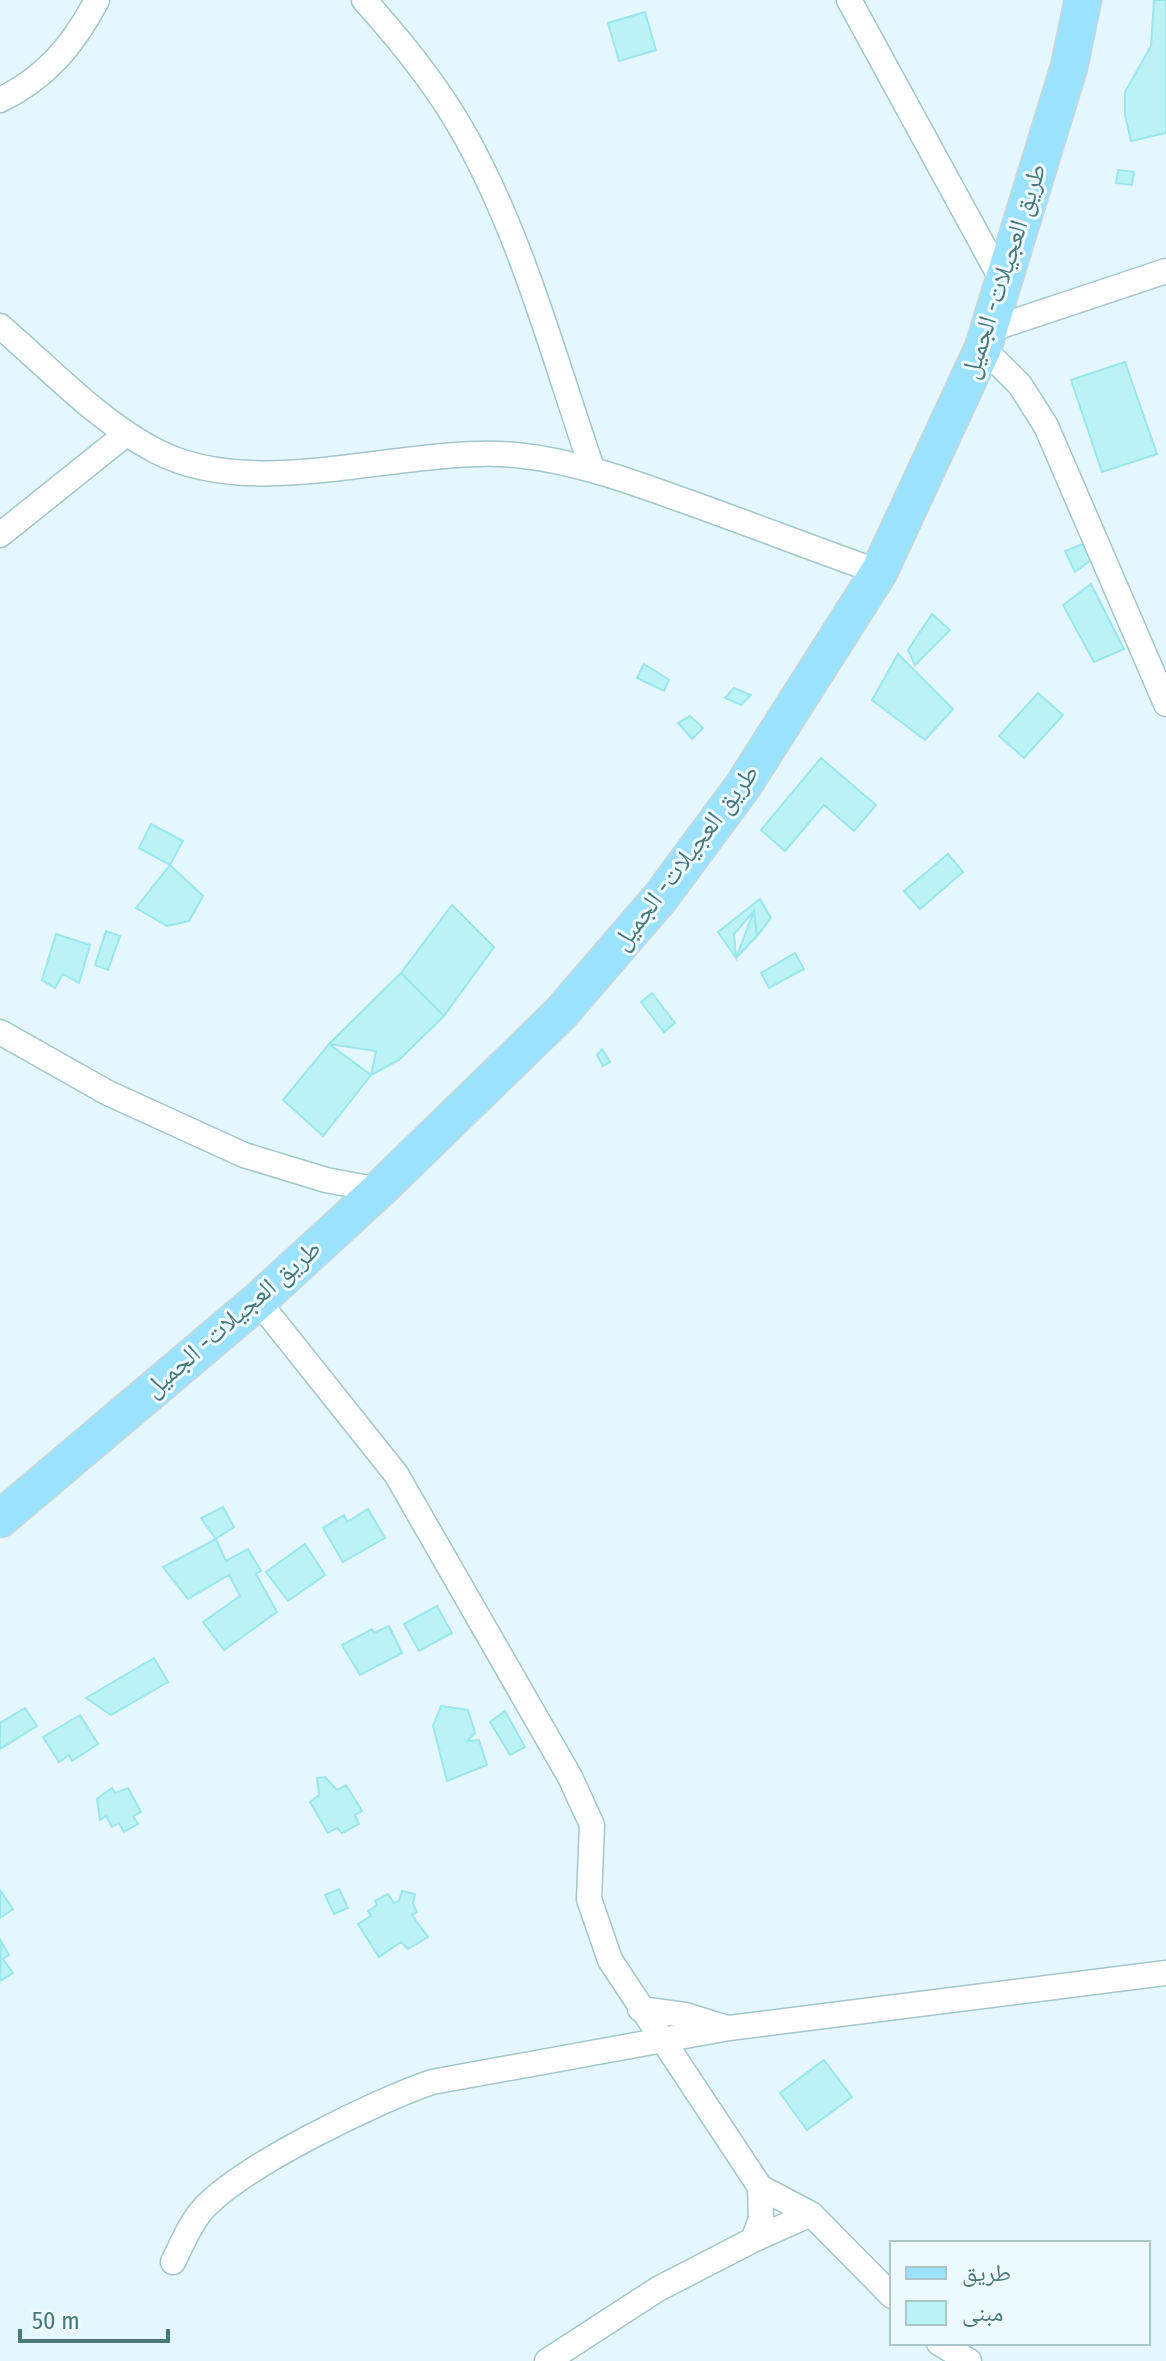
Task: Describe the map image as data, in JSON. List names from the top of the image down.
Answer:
{
  "streets": {
    "main road": ["طريق العجيلات- الجميل"]
  },
  "legend": ["طريق", "مبنى"],
  "scale_bar": "50 m"
}
